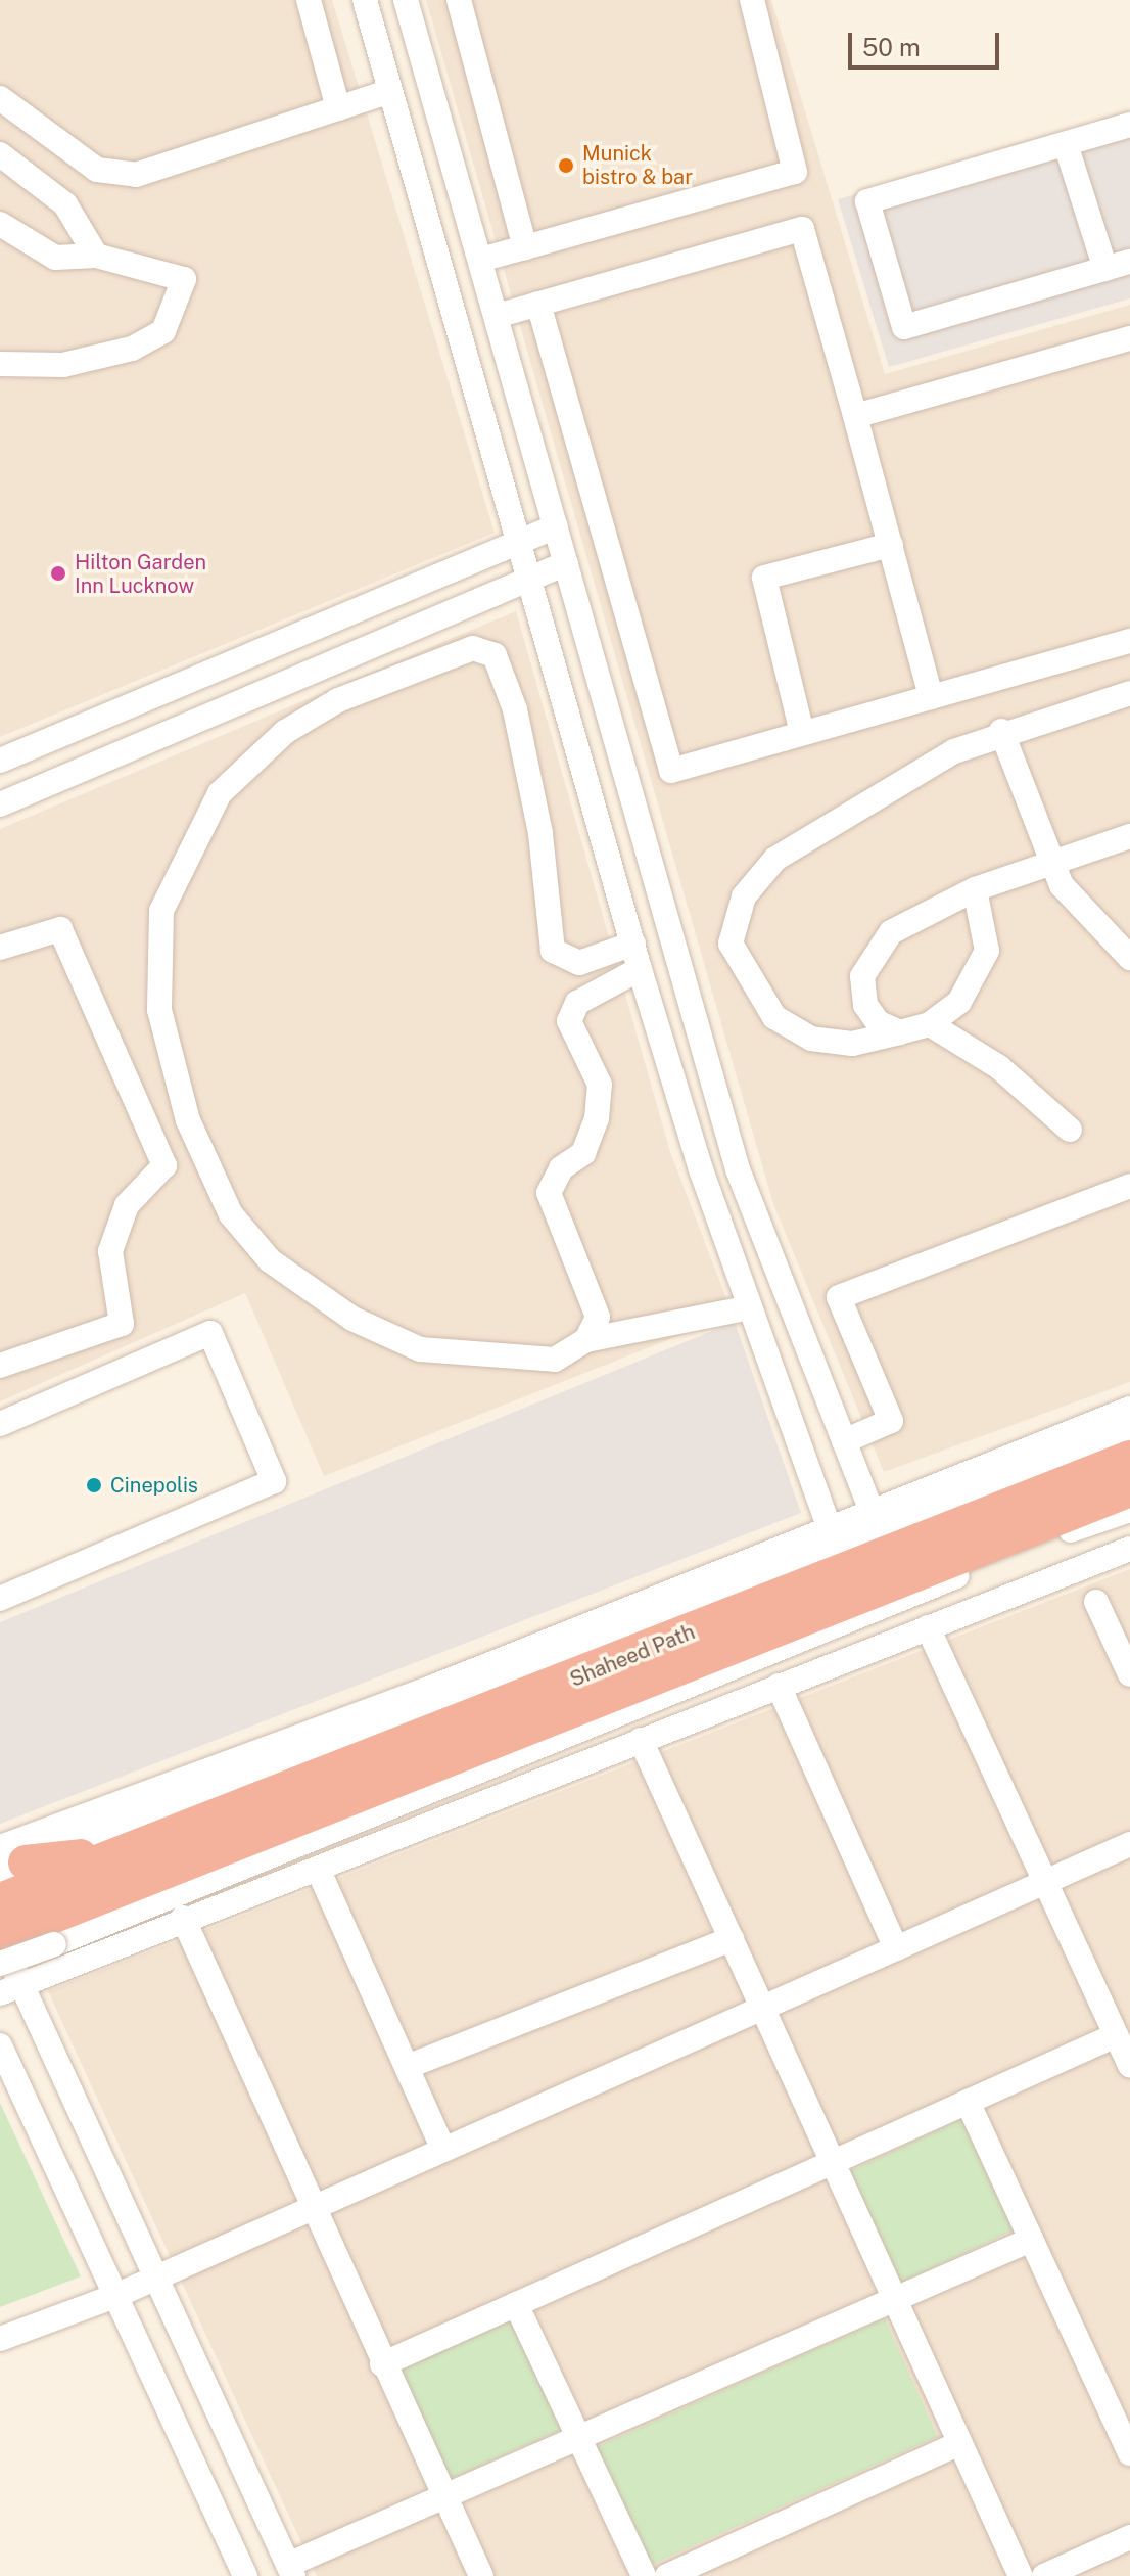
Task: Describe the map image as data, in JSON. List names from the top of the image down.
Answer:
{
  "streets": {
    "highway": ["Shaheed Path"]
  },
  "places": ["Munick bistro & bar", "Hilton Garden Inn Lucknow", "Cinepolis"],
  "scale_bar": "50 m"
}
